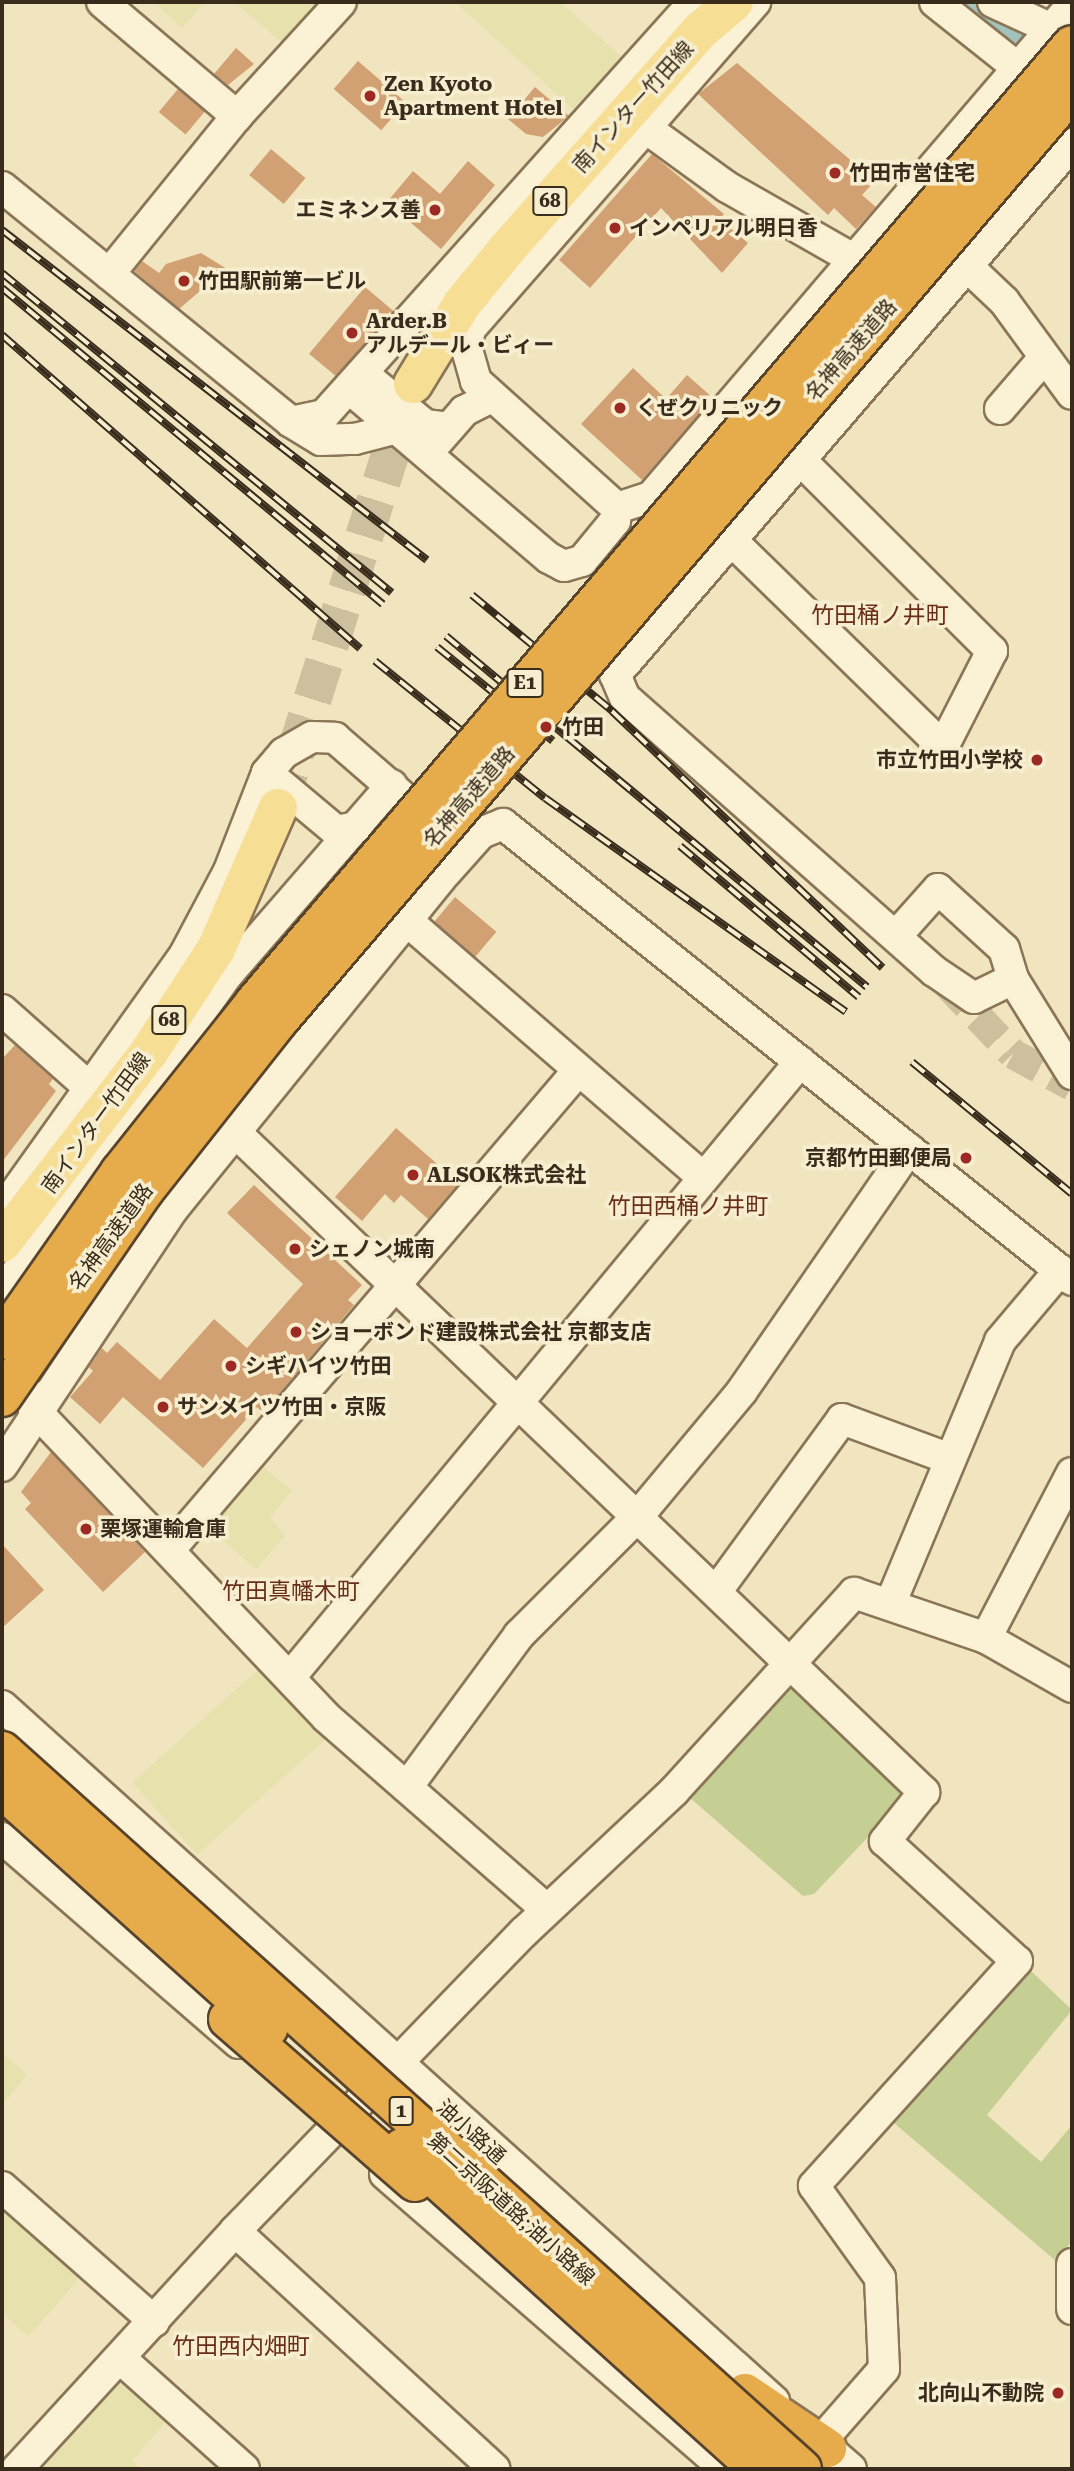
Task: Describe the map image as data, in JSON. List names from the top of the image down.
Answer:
{
  "streets": {
    "highway": [
      "名神高速道路",
      "E1",
      "1",
      "第二京阪道路;油小路線"
    ],
    "main road": ["南インター竹田線", "68"],
    "street": ["油小路通"]
  },
  "crossings": [
    ["油小路通", "第二京阪道路;油小路線"]
  ],
  "districts": [
    "竹田桶ノ井町",
    "竹田西桶ノ井町",
    "竹田真幡木町",
    "竹田西内畑町"
  ],
  "places": [
    "Zen Kyoto Apartment Hotel",
    "竹田市営住宅",
    "エミネンス善",
    "インペリアル明日香",
    "竹田駅前第一ビル",
    "Arder.B アルデール・ビィー",
    "くぜクリニック",
    "竹田",
    "市立竹田小学校",
    "京都竹田郵便局",
    "ALSOK株式会社",
    "シェノン城南",
    "ショーボンド建設株式会社 京都支店",
    "シギハイツ竹田",
    "サンメイツ竹田・京阪",
    "栗塚運輸倉庫",
    "北向山不動院"
  ]
}
